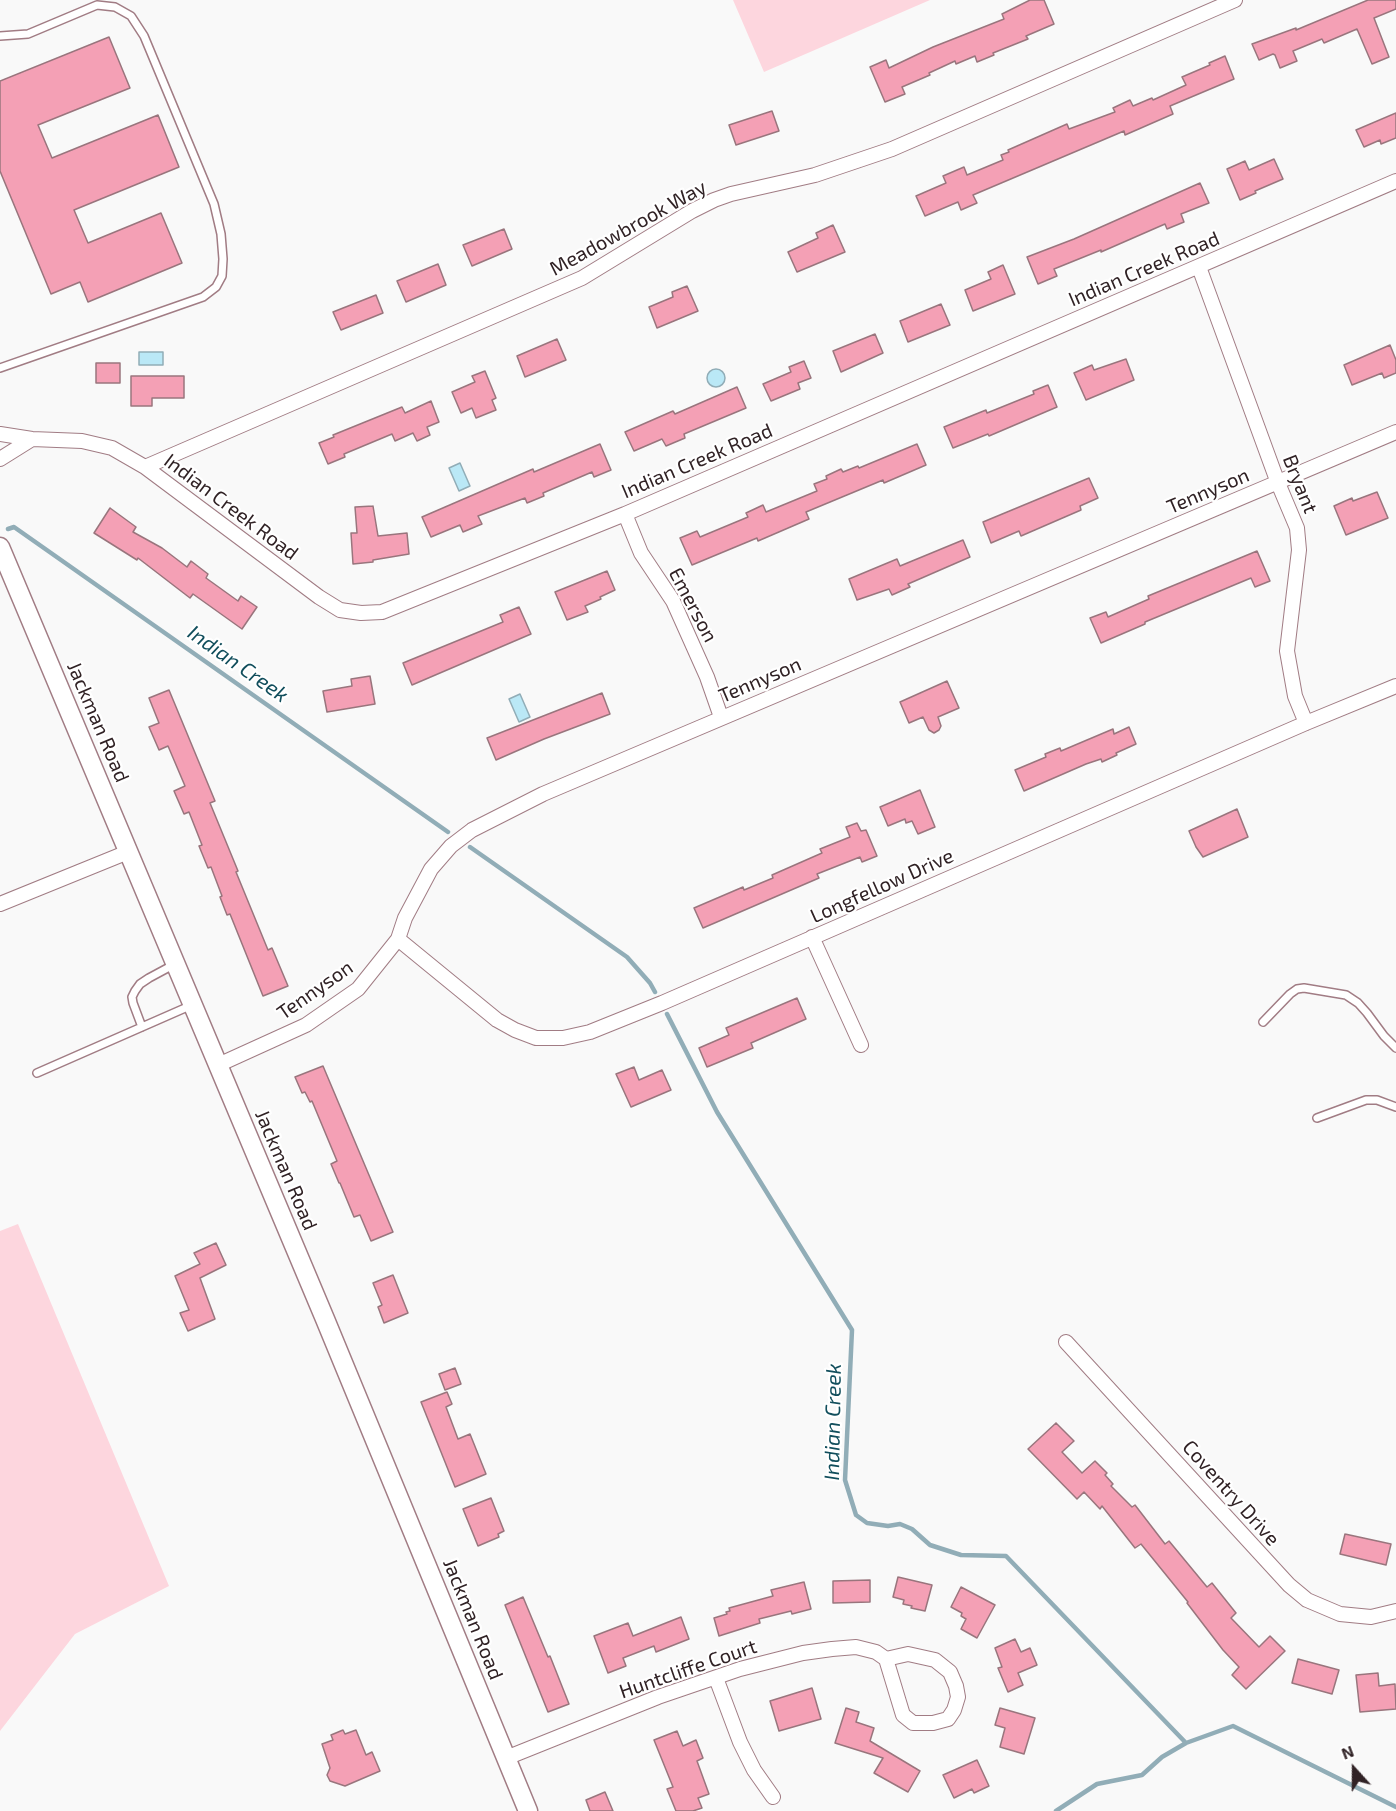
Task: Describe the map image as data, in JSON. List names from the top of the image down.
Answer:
{
  "streets": {
    "street": [
      "Meadowbrook Way",
      "Indian Creek Road",
      "Bryant",
      "Tennyson",
      "Emerson",
      "Jackman Road",
      "Longfellow Drive",
      "Coventry Drive",
      "Huntcliffe Court"
    ]
  },
  "crossings": [
    ["Meadowbrook Way", "Indian Creek Road"],
    ["Indian Creek Road", "Bryant"],
    ["Indian Creek Road", "Emerson"],
    ["Bryant", "Tennyson"],
    ["Bryant", "Longfellow Drive"],
    ["Tennyson", "Emerson"],
    ["Tennyson", "Jackman Road"],
    ["Tennyson", "Longfellow Drive"],
    ["Jackman Road", "Huntcliffe Court"]
  ],
  "water": ["Indian Creek"],
  "north": "top"
}
